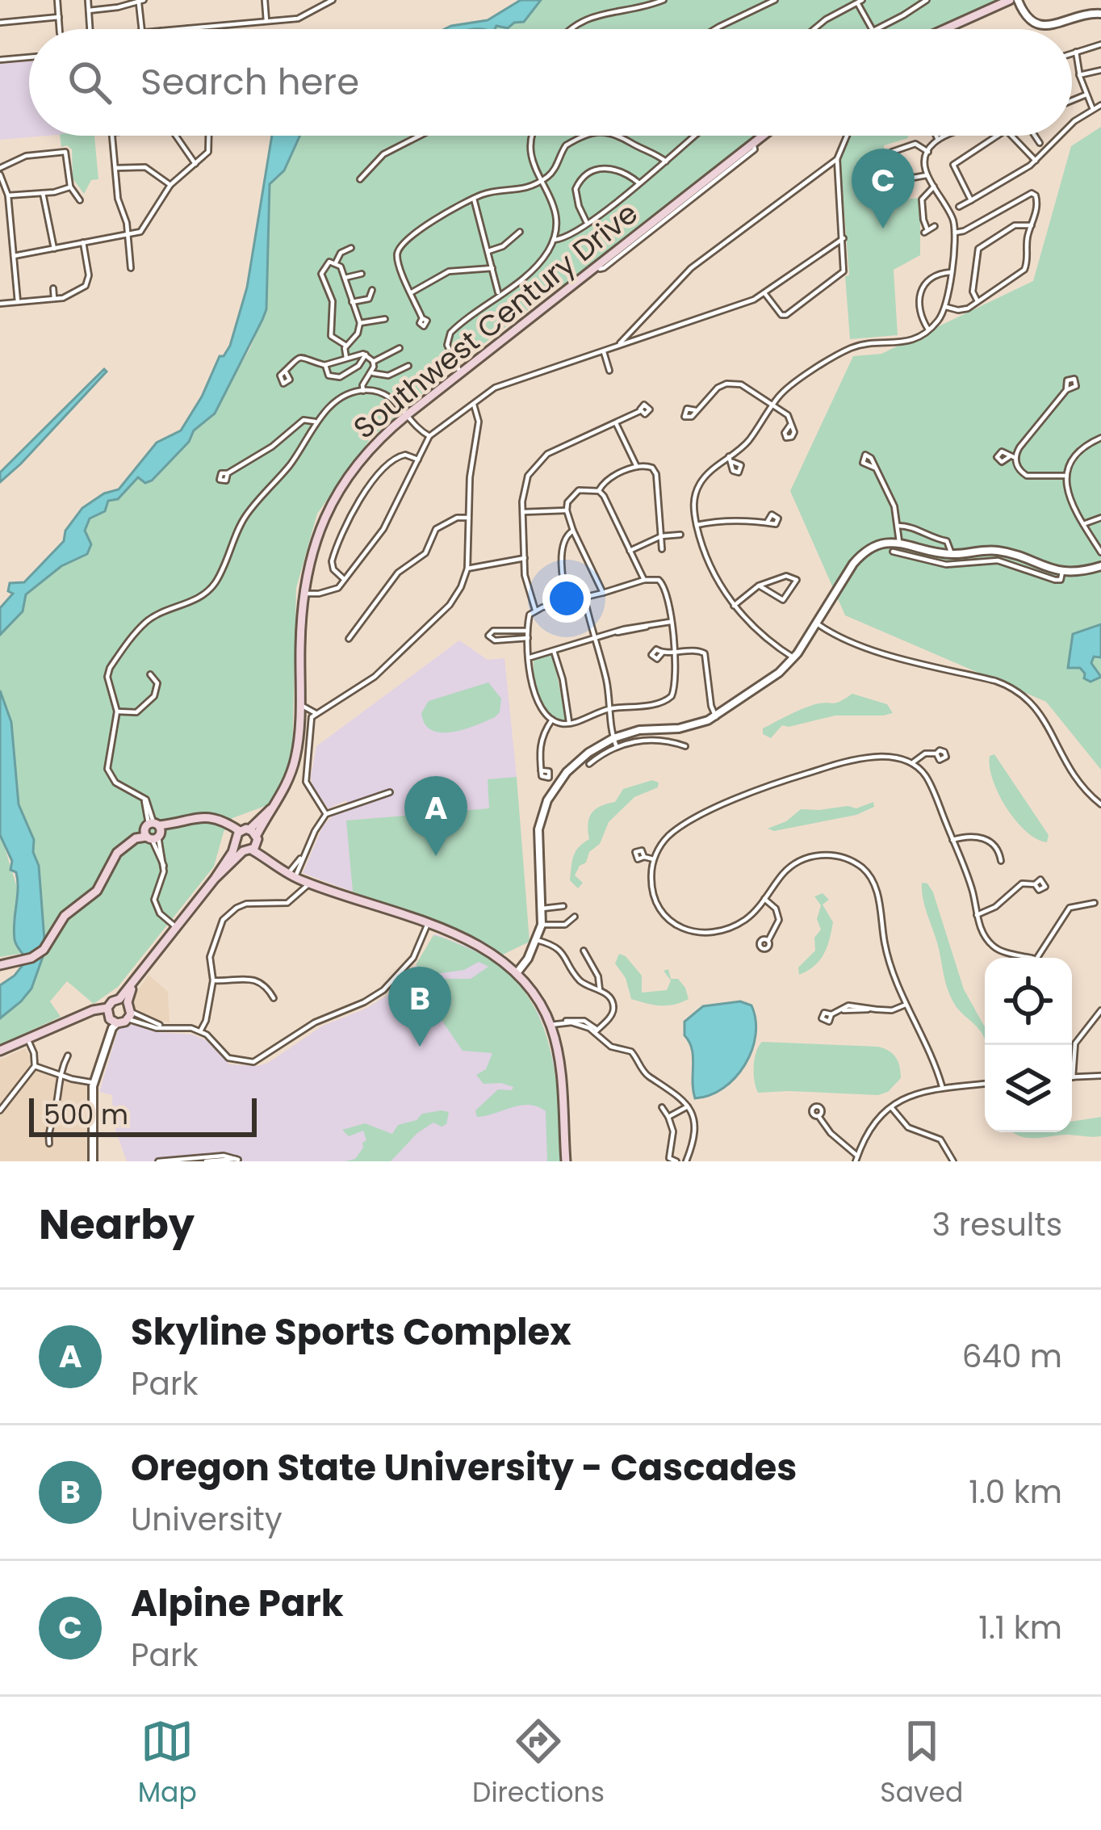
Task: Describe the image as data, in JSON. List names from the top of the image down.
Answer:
{
  "streets": {
    "main road": ["Southwest Century Drive"]
  },
  "scale_bar": "500 m",
  "page": {
    "search": "Search here",
    "pins": ["C", "A", "B"],
    "scale": "500 m",
    "heading": ["Nearby", "3 results"],
    "list": [
      {
        "mark": "A",
        "name": "Skyline Sports Complex",
        "note": "Park",
        "value": "640 m"
      },
      {
        "mark": "B",
        "name": "Oregon State University - Cascades",
        "note": "University",
        "value": "1.0 km"
      },
      {
        "mark": "C",
        "name": "Alpine Park",
        "note": "Park",
        "value": "1.1 km"
      }
    ],
    "nav": ["Map", "Directions", "Saved"]
  }
}
